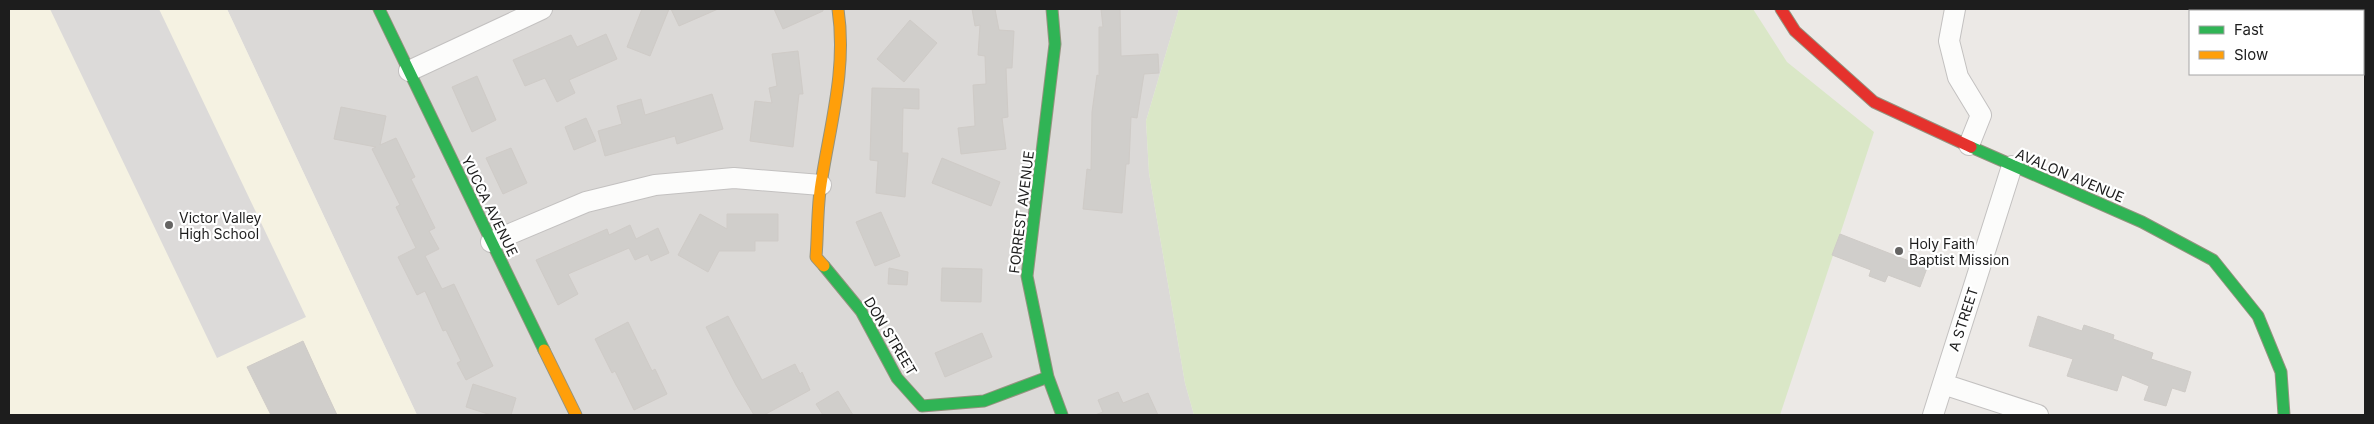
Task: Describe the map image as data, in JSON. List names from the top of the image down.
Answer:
{
  "streets": {
    "street": [
      "AVALON AVENUE",
      "YUCCA AVENUE",
      "FORREST AVENUE",
      "A STREET",
      "DON STREET"
    ]
  },
  "crossings": [
    ["AVALON AVENUE", "A STREET"],
    ["FORREST AVENUE", "DON STREET"]
  ],
  "places": ["Victor Valley High School", "Holy Faith Baptist Mission"],
  "legend": ["Fast", "Slow"]
}
